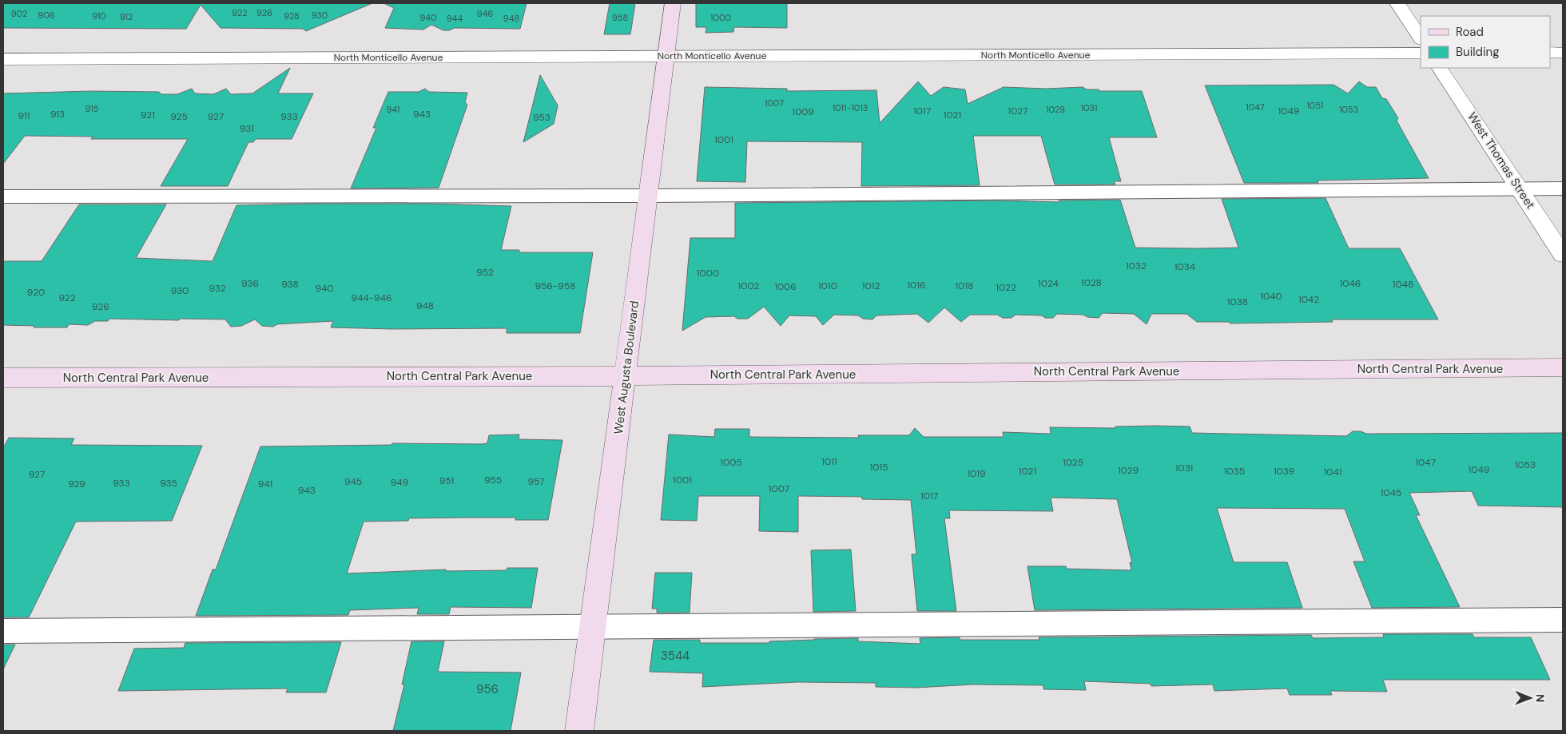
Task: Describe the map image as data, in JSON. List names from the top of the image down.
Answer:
{
  "streets": {
    "street": [
      "North Monticello Avenue",
      "West Thomas Street",
      "West Augusta Boulevard",
      "North Central Park Avenue"
    ]
  },
  "crossings": [
    ["North Monticello Avenue", "West Augusta Boulevard"],
    ["West Augusta Boulevard", "North Central Park Avenue"]
  ],
  "house_numbers": [
    "922",
    "926",
    "902",
    "946",
    "906",
    "930",
    "910",
    "928",
    "912",
    "940",
    "958",
    "1000",
    "944",
    "948",
    "1007",
    "1051",
    "1047",
    "1011-1013",
    "1031",
    "915",
    "941",
    "1029",
    "1053",
    "1017",
    "1027",
    "1049",
    "1009",
    "913",
    "943",
    "921",
    "1021",
    "911",
    "925",
    "927",
    "933",
    "953",
    "931",
    "1001",
    "1032",
    "1034",
    "952",
    "1000",
    "1028",
    "936",
    "1024",
    "1046",
    "938",
    "1048",
    "1016",
    "956-958",
    "1002",
    "1010",
    "1012",
    "1018",
    "1006",
    "1022",
    "932",
    "940",
    "930",
    "920",
    "1040",
    "922",
    "944-946",
    "1042",
    "1038",
    "948",
    "926",
    "1011",
    "1005",
    "1025",
    "1047",
    "1053",
    "1015",
    "1031",
    "1049",
    "1029",
    "1021",
    "1035",
    "1039",
    "1041",
    "1019",
    "927",
    "955",
    "1001",
    "951",
    "945",
    "957",
    "949",
    "933",
    "935",
    "929",
    "941",
    "1007",
    "943",
    "1045",
    "1017",
    "3544",
    "956"
  ],
  "legend": ["Road", "Building"],
  "north": "right"
}
